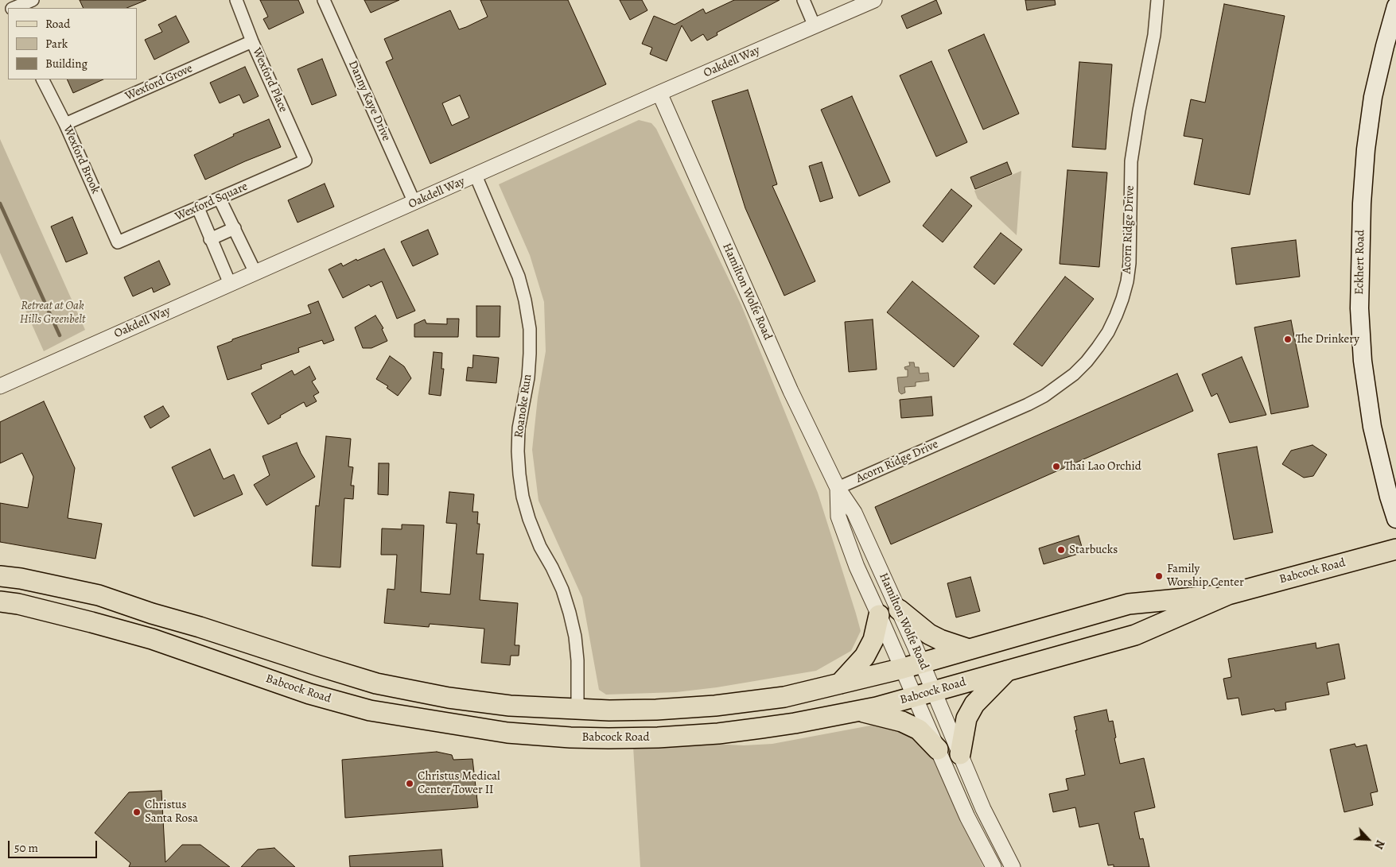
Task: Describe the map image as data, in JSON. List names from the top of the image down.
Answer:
{
  "streets": {
    "main road": ["Eckhert Road", "Babcock Road"],
    "street": [
      "Oakdell Way",
      "Wexford Place",
      "Wexford Grove",
      "Danny Kaye Drive",
      "Wexford Brook",
      "Wexford Square",
      "Acorn Ridge Drive",
      "Hamilton Wolfe Road",
      "Roanoke Run"
    ]
  },
  "crossings": [
    ["Oakdell Way", "Danny Kaye Drive"],
    ["Oakdell Way", "Hamilton Wolfe Road"],
    ["Oakdell Way", "Roanoke Run"],
    ["Wexford Place", "Wexford Grove"],
    ["Wexford Place", "Wexford Square"],
    ["Wexford Grove", "Wexford Brook"],
    ["Wexford Brook", "Wexford Square"],
    ["Acorn Ridge Drive", "Hamilton Wolfe Road"],
    ["Hamilton Wolfe Road", "Babcock Road"],
    ["Roanoke Run", "Babcock Road"]
  ],
  "parks": ["Retreat at Oak Hills Greenbelt"],
  "places": [
    "The Drinkery",
    "Thai Lao Orchid",
    "Starbucks",
    "Family Worship Center",
    "Christus Medical Center Tower II",
    "Christus Santa Rosa"
  ],
  "legend": ["Road", "Park", "Building"],
  "scale_bar": "50 m",
  "north": "bottom right"
}
